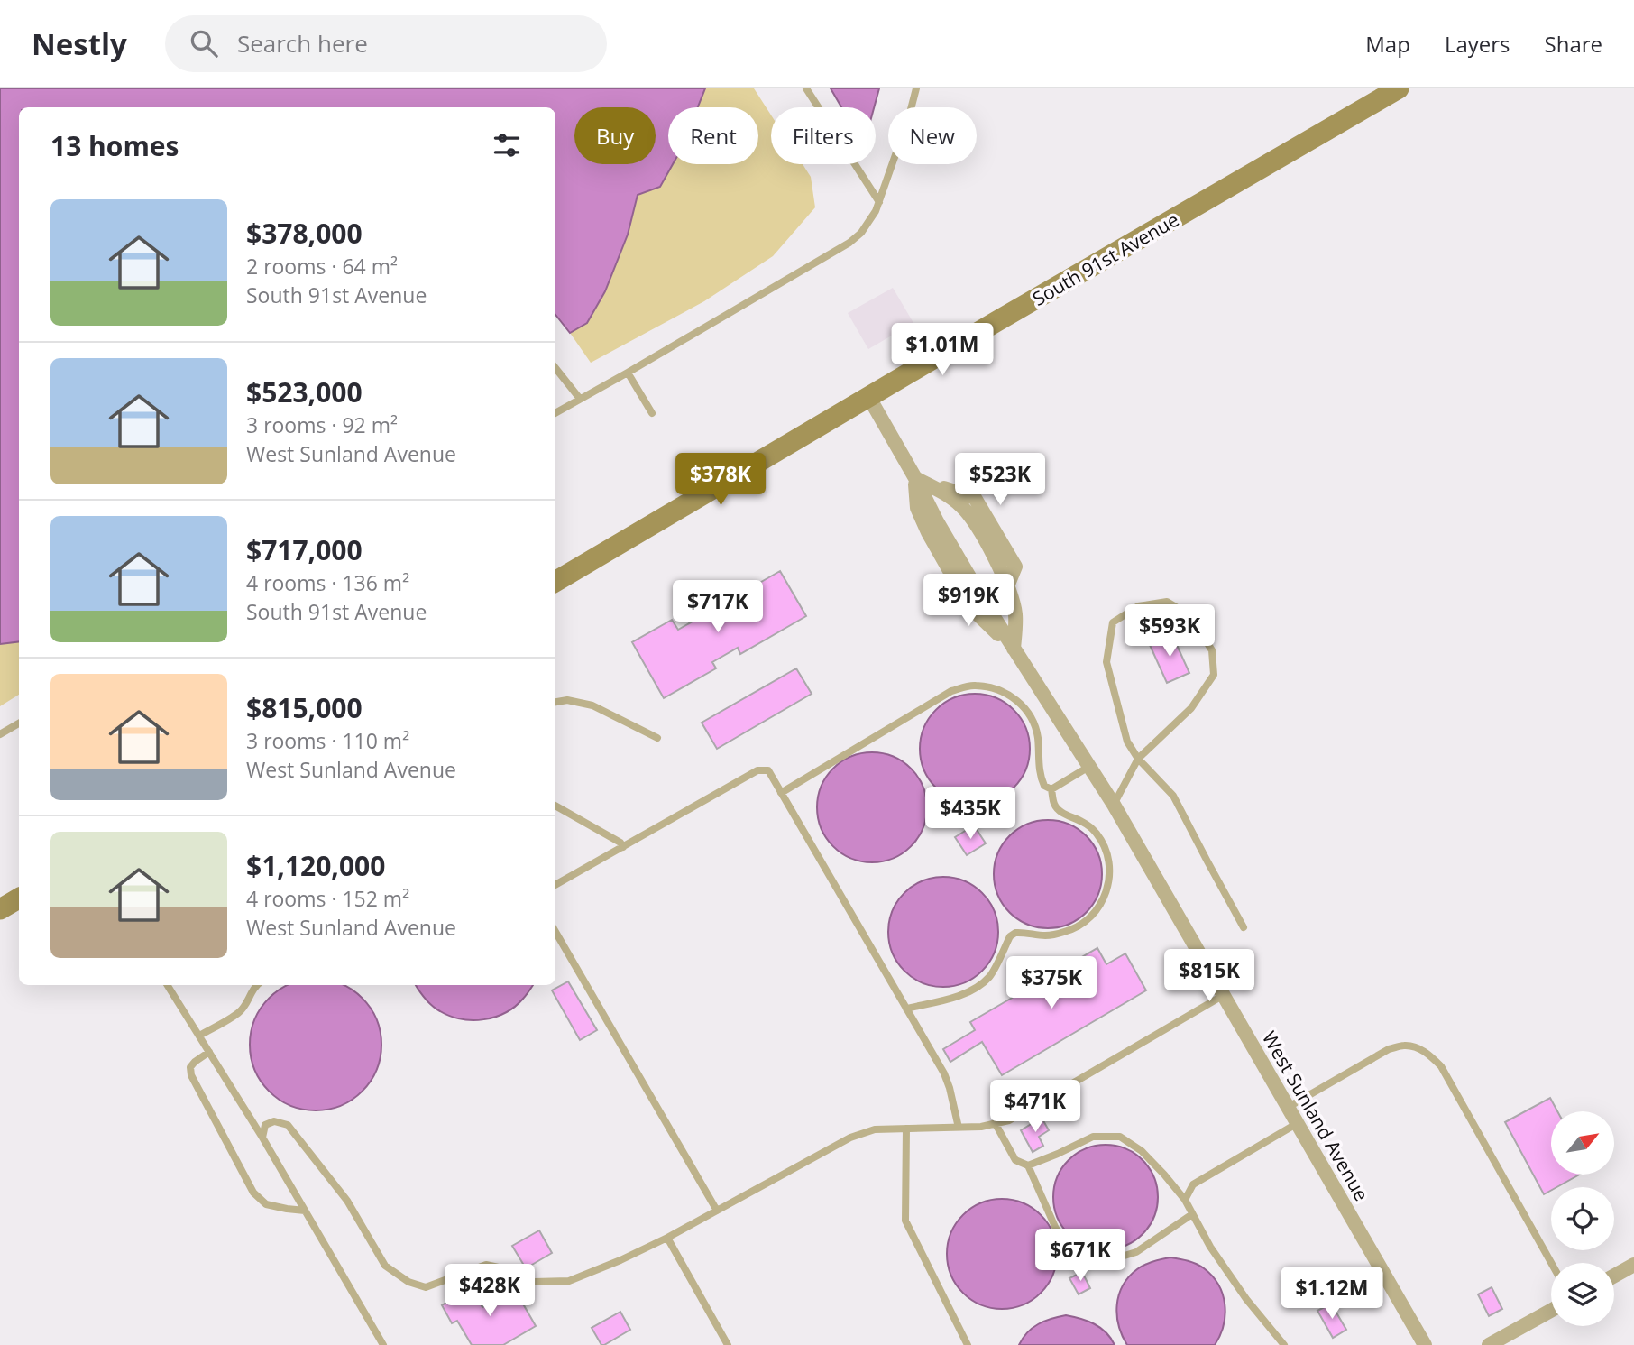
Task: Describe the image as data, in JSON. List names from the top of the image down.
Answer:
{
  "streets": {
    "main road": ["South 91st Avenue"],
    "street": ["West Sunland Avenue"]
  },
  "crossings": [
    ["South 91st Avenue", "West Sunland Avenue"]
  ],
  "north": "top right",
  "page": {
    "header": "Nestly",
    "search": "Search here",
    "nav": ["Map", "Layers", "Share"],
    "chip": [
      "Buy",
      "Rent",
      "Filters",
      "New"
    ],
    "heading": "13 homes",
    "list": [
      {
        "name": "$378,000",
        "note": "2 rooms · 64 m² · South 91st Avenue"
      },
      {
        "name": "$523,000",
        "note": "3 rooms · 92 m² · West Sunland Avenue"
      },
      {
        "name": "$717,000",
        "note": "4 rooms · 136 m² · South 91st Avenue"
      },
      {
        "name": "$815,000",
        "note": "3 rooms · 110 m² · West Sunland Avenue"
      },
      {
        "name": "$1,120,000",
        "note": "4 rooms · 152 m² · West Sunland Avenue"
      }
    ],
    "price": [
      "$1.01M",
      "$378K",
      "$523K",
      "$919K",
      "$717K",
      "$593K",
      "$435K",
      "$815K",
      "$375K",
      "$471K",
      "$671K",
      "$428K",
      "$1.12M"
    ]
  }
}
